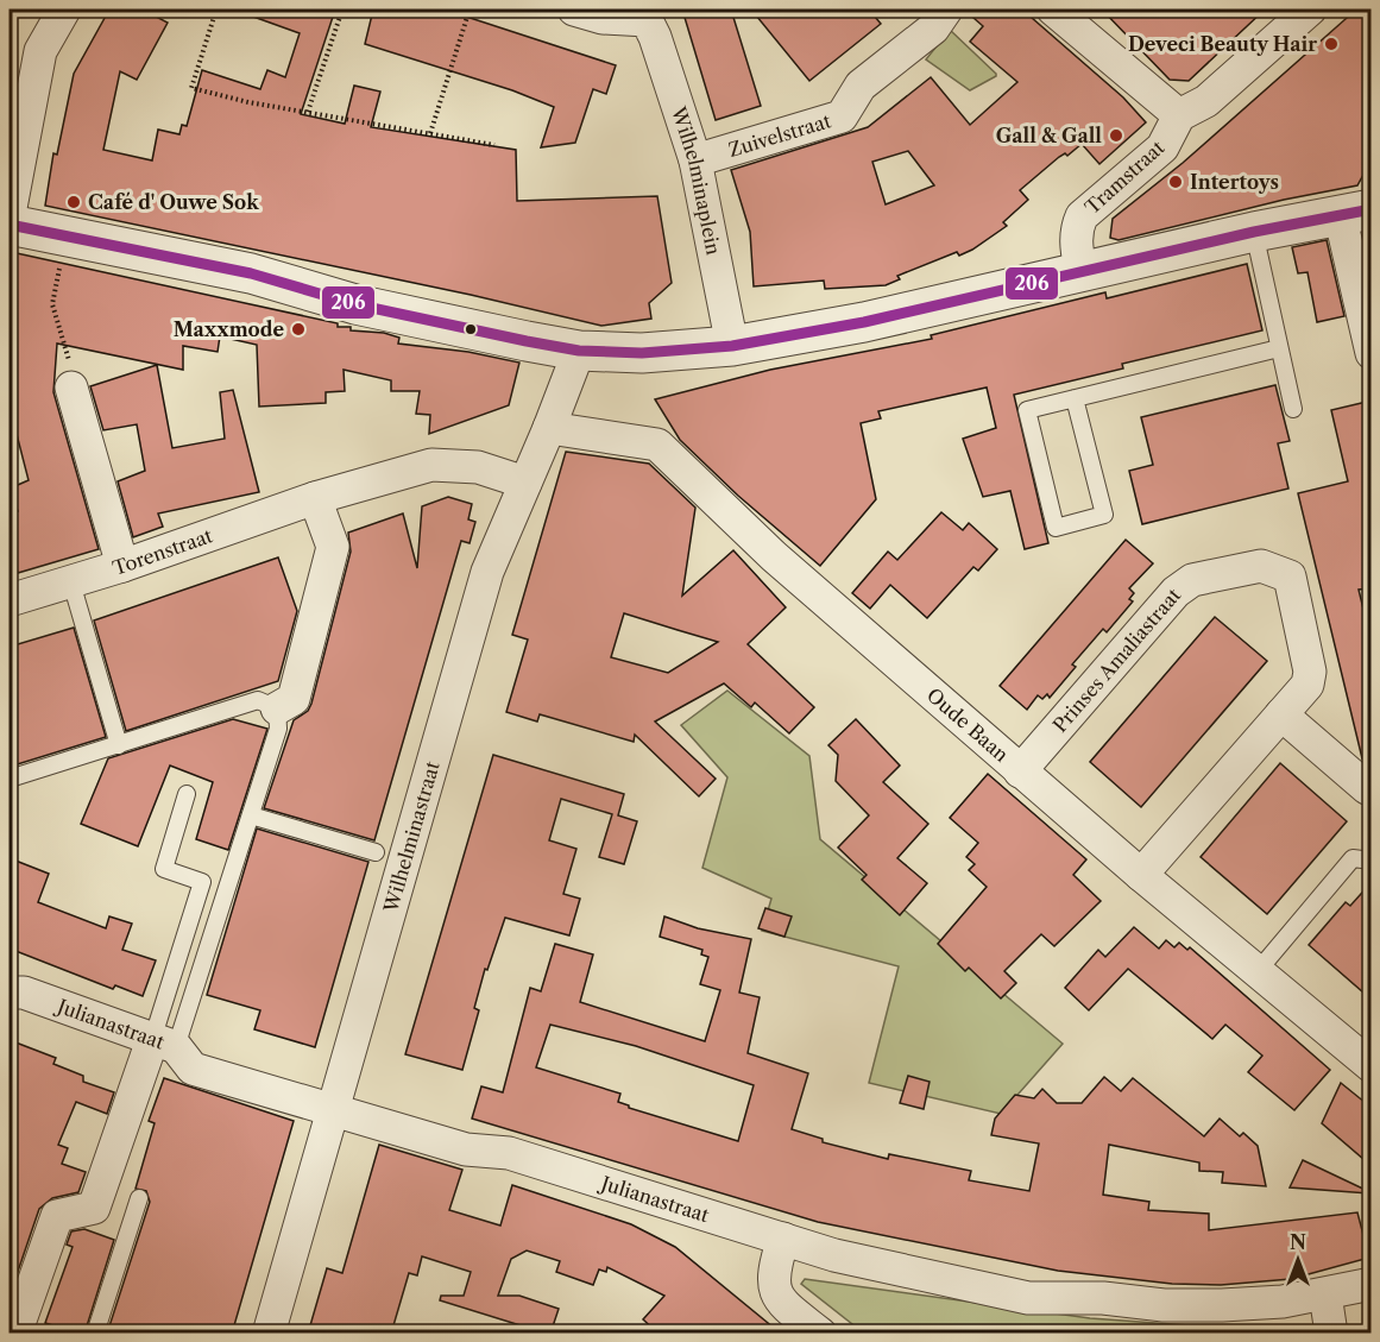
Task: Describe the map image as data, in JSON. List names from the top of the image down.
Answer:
{
  "streets": {
    "street": [
      "Zuivelstraat",
      "Tramstraat",
      "Wilhelminaplein",
      "Torenstraat",
      "Prinses Amaliastraat",
      "Oude Baan",
      "Wilhelminastraat",
      "Julianastraat"
    ]
  },
  "crossings": [
    ["Zuivelstraat", "Wilhelminaplein"],
    ["Torenstraat", "Wilhelminastraat"],
    ["Prinses Amaliastraat", "Oude Baan"],
    ["Oude Baan", "Wilhelminastraat"],
    ["Wilhelminastraat", "Julianastraat"]
  ],
  "places": [
    "Deveci Beauty Hair",
    "Gall & Gall",
    "Intertoys",
    "Café d' Ouwe Sok",
    "Maxxmode"
  ],
  "lines": ["transit line 206"],
  "north": "top"
}
